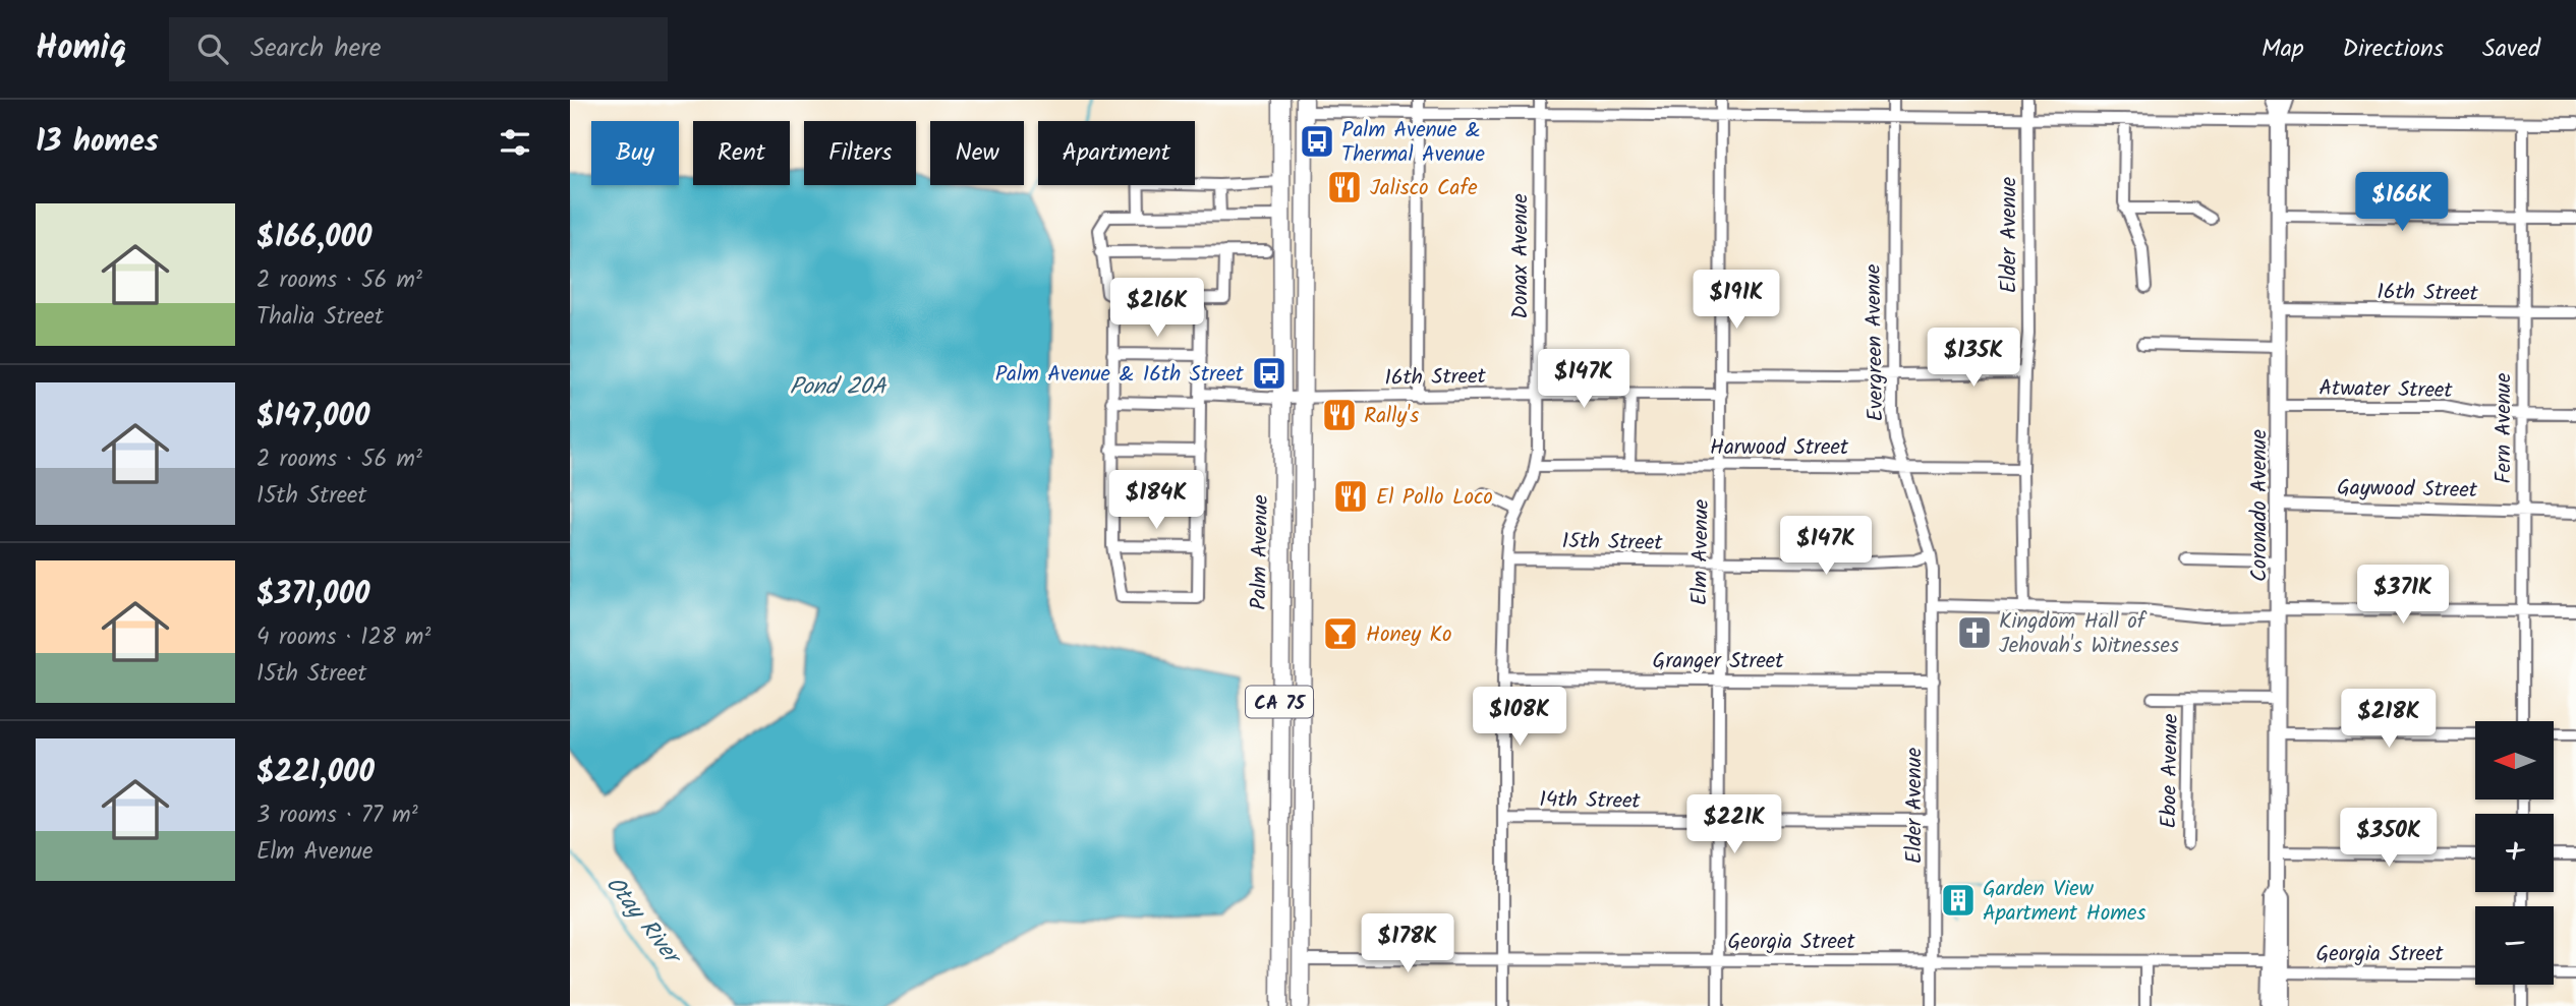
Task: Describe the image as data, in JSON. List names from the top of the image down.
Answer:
{
  "streets": {
    "highway": ["Palm Avenue", "CA 75"],
    "main road": ["Coronado Avenue"],
    "street": [
      "Elder Avenue",
      "Donax Avenue",
      "16th Street",
      "Evergreen Avenue",
      "Atwater Street",
      "Fern Avenue",
      "Harwood Street",
      "Gaywood Street",
      "15th Street",
      "Elm Avenue",
      "Granger Street",
      "Eboe Avenue",
      "14th Street",
      "Georgia Street"
    ]
  },
  "crossings": [
    ["Elder Avenue", "Evergreen Avenue"],
    ["Elder Avenue", "Harwood Street"],
    ["Elder Avenue", "Granger Street"],
    ["Elder Avenue", "14th Street"],
    ["Elder Avenue", "Georgia Street"],
    ["Donax Avenue", "16th Street"],
    ["Donax Avenue", "Harwood Street"],
    ["Donax Avenue", "15th Street"],
    ["Donax Avenue", "Granger Street"],
    ["Donax Avenue", "14th Street"],
    ["Donax Avenue", "Georgia Street"],
    ["16th Street", "Fern Avenue"],
    ["16th Street", "Coronado Avenue"],
    ["16th Street", "Palm Avenue"],
    ["16th Street", "Elm Avenue"],
    ["Evergreen Avenue", "Harwood Street"],
    ["Evergreen Avenue", "15th Street"],
    ["Atwater Street", "Fern Avenue"],
    ["Atwater Street", "Coronado Avenue"],
    ["Fern Avenue", "Gaywood Street"],
    ["Harwood Street", "Elm Avenue"],
    ["Gaywood Street", "Coronado Avenue"],
    ["Coronado Avenue", "Georgia Street"],
    ["15th Street", "Elm Avenue"],
    ["Palm Avenue", "Georgia Street"],
    ["Elm Avenue", "Granger Street"],
    ["Elm Avenue", "14th Street"],
    ["Elm Avenue", "Georgia Street"]
  ],
  "water": ["Pond 20A", "Otay River"],
  "places": {
    "bus stop": ["Palm Avenue & Thermal Avenue", "Palm Avenue & 16th Street"],
    "restaurant": ["Jalisco Cafe", "Rally's", "El Pollo Loco"],
    "church": ["Kingdom Hall of Jehovah's Witnesses"],
    "bar": ["Honey Ko"],
    "building": ["Garden View Apartment Homes"]
  },
  "north": "left",
  "page": {
    "header": "Homiq",
    "search": "Search here",
    "nav": ["Map", "Directions", "Saved"],
    "heading": "13 homes",
    "chip": [
      "Buy",
      "Rent",
      "Filters",
      "New",
      "Apartment"
    ],
    "price": [
      "$166K",
      "$191K",
      "$216K",
      "$135K",
      "$147K",
      "$184K",
      "$147K",
      "$371K",
      "$108K",
      "$218K",
      "$221K",
      "$350K",
      "$178K"
    ],
    "list": [
      {
        "name": "$166,000",
        "note": "2 rooms · 56 m² · Thalia Street"
      },
      {
        "name": "$147,000",
        "note": "2 rooms · 56 m² · 15th Street"
      },
      {
        "name": "$371,000",
        "note": "4 rooms · 128 m² · 15th Street"
      },
      {
        "name": "$221,000",
        "note": "3 rooms · 77 m² · Elm Avenue"
      }
    ],
    "map_buttons": ["+", "−"]
  }
}
